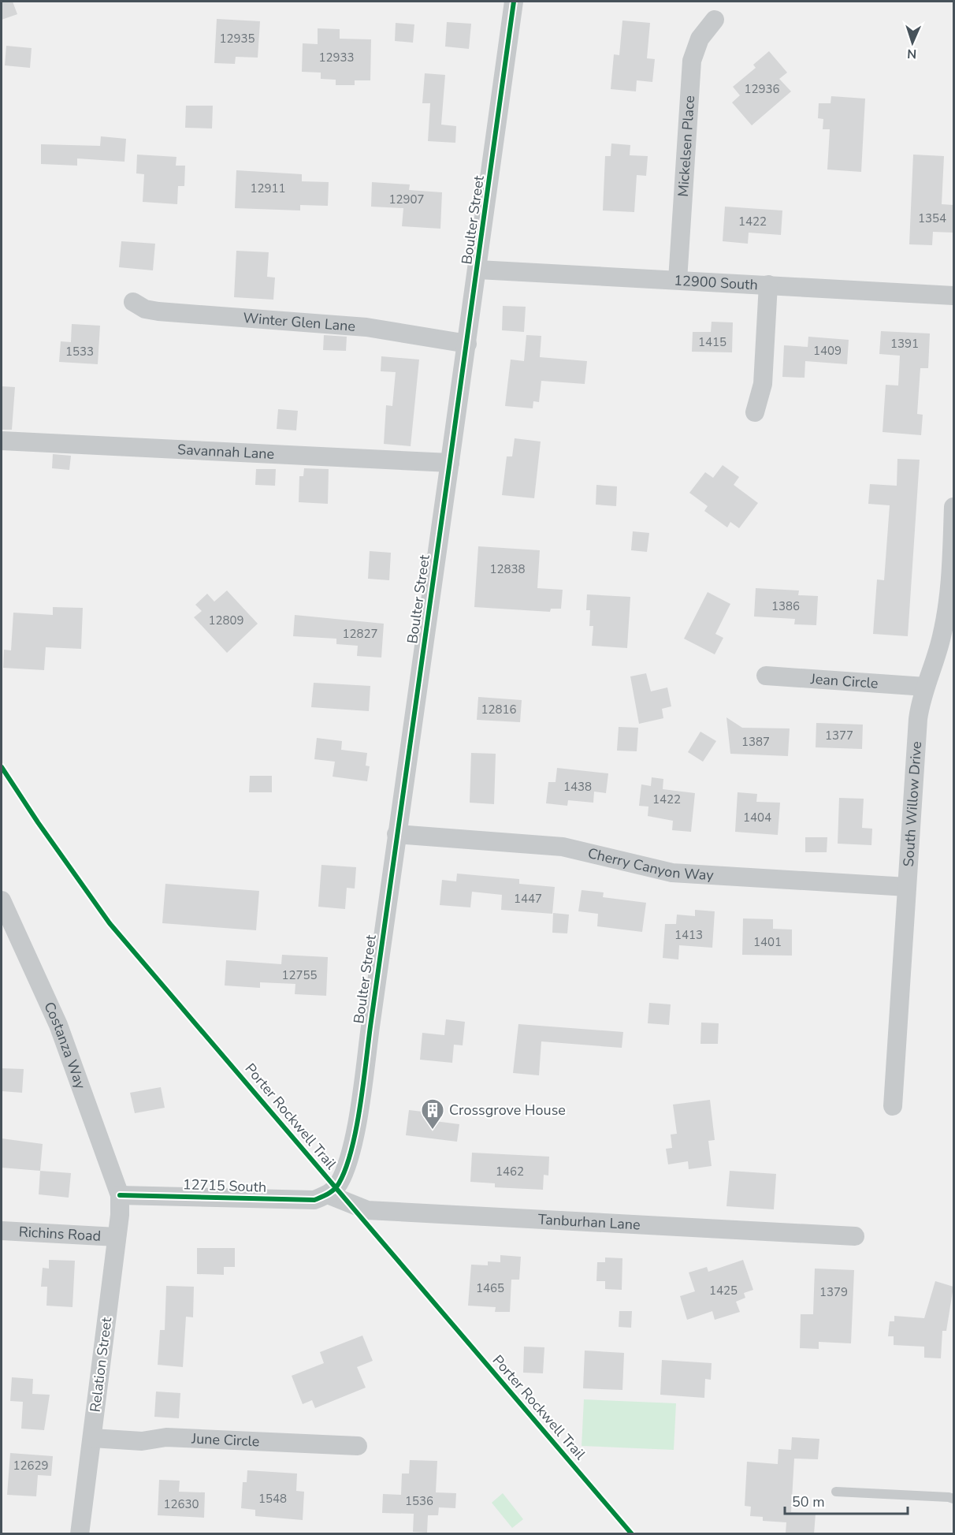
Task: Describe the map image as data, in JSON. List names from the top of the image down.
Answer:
{
  "streets": {
    "street": [
      "Mickelsen Place",
      "Boulter Street",
      "12900 South",
      "Winter Glen Lane",
      "Savannah Lane",
      "Jean Circle",
      "South Willow Drive",
      "Cherry Canyon Way",
      "Costanza Way",
      "12715 South",
      "Tanburhan Lane",
      "Richins Road",
      "Relation Street",
      "June Circle"
    ],
    "cycle path": ["Porter Rockwell Trail"]
  },
  "crossings": [
    ["Mickelsen Place", "12900 South"],
    ["Boulter Street", "12900 South"],
    ["Boulter Street", "Winter Glen Lane"],
    ["Boulter Street", "Savannah Lane"],
    ["Boulter Street", "Cherry Canyon Way"],
    ["Boulter Street", "12715 South"],
    ["Boulter Street", "Tanburhan Lane"],
    ["Jean Circle", "South Willow Drive"],
    ["South Willow Drive", "Cherry Canyon Way"],
    ["Costanza Way", "12715 South"],
    ["Costanza Way", "Relation Street"],
    ["12715 South", "Tanburhan Lane"],
    ["12715 South", "Relation Street"],
    ["Richins Road", "Relation Street"],
    ["Relation Street", "June Circle"]
  ],
  "places": {
    "building": ["Crossgrove House"]
  },
  "house_numbers": [
    "12935",
    "12933",
    "12936",
    "12911",
    "12907",
    "1354",
    "1422",
    "1415",
    "1391",
    "1409",
    "1533",
    "12838",
    "1386",
    "12809",
    "12827",
    "12816",
    "1377",
    "1387",
    "1438",
    "1422",
    "1404",
    "1447",
    "1413",
    "1401",
    "12755",
    "1462",
    "1465",
    "1425",
    "1379",
    "12629",
    "1548",
    "1536",
    "12630"
  ],
  "scale_bar": "50 m",
  "north": "bottom"
}
